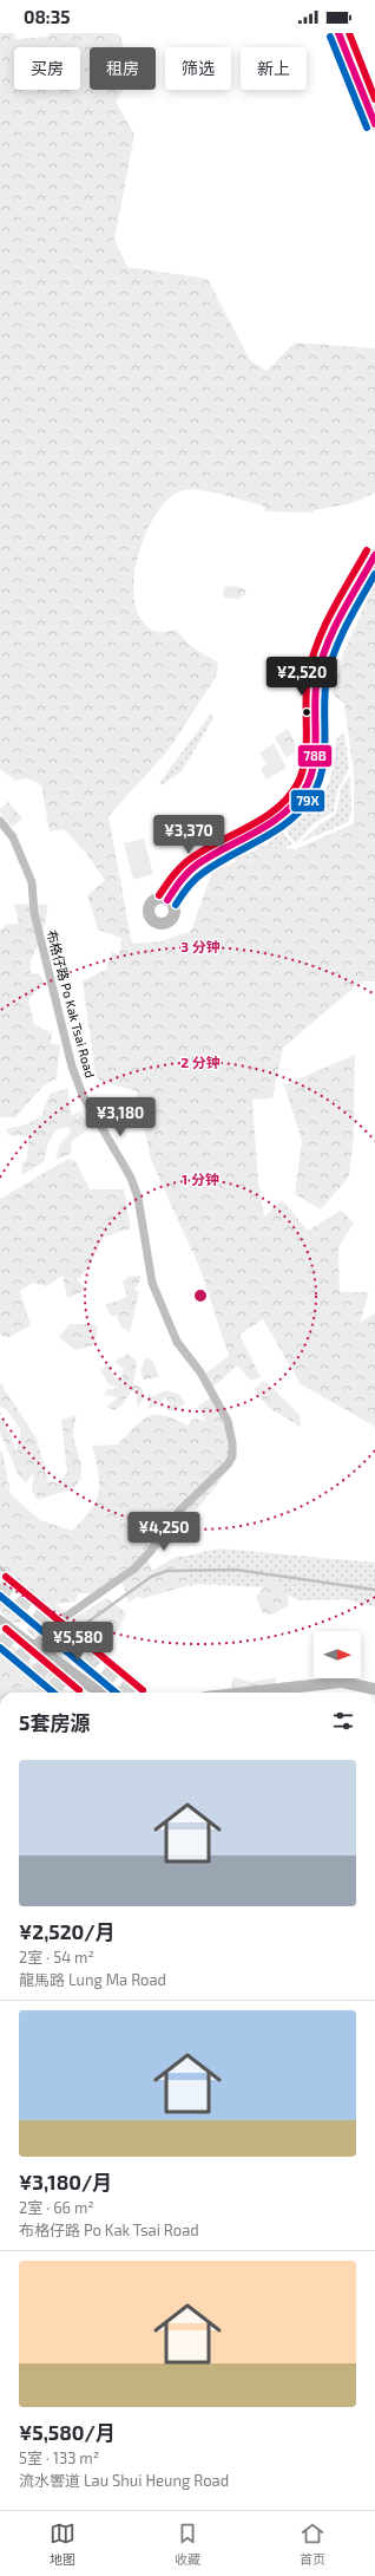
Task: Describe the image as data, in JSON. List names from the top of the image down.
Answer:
{
  "streets": {
    "street": ["布格仔路 Po Kak Tsai Road"]
  },
  "lines": ["transit line 78B", "transit line 79X"],
  "north": "right",
  "page": {
    "status": "08:35",
    "chip": [
      "买房",
      "租房",
      "筛选",
      "新上"
    ],
    "price": [
      "¥2,520",
      "¥3,370",
      "¥3,180",
      "¥4,250",
      "¥5,580"
    ],
    "heading": "5套房源",
    "list": [
      {
        "name": "¥2,520/月",
        "note": "2室 · 54 m² · 龍馬路 Lung Ma Road"
      },
      {
        "name": "¥3,180/月",
        "note": "2室 · 66 m² · 布格仔路 Po Kak Tsai Road"
      },
      {
        "name": "¥5,580/月",
        "note": "5室 · 133 m² · 流水響道 Lau Shui Heung Road"
      }
    ],
    "tabs": ["地图", "收藏", "首页"]
  },
  "rings": ["3 分钟", "2 分钟", "1 分钟"]
}
